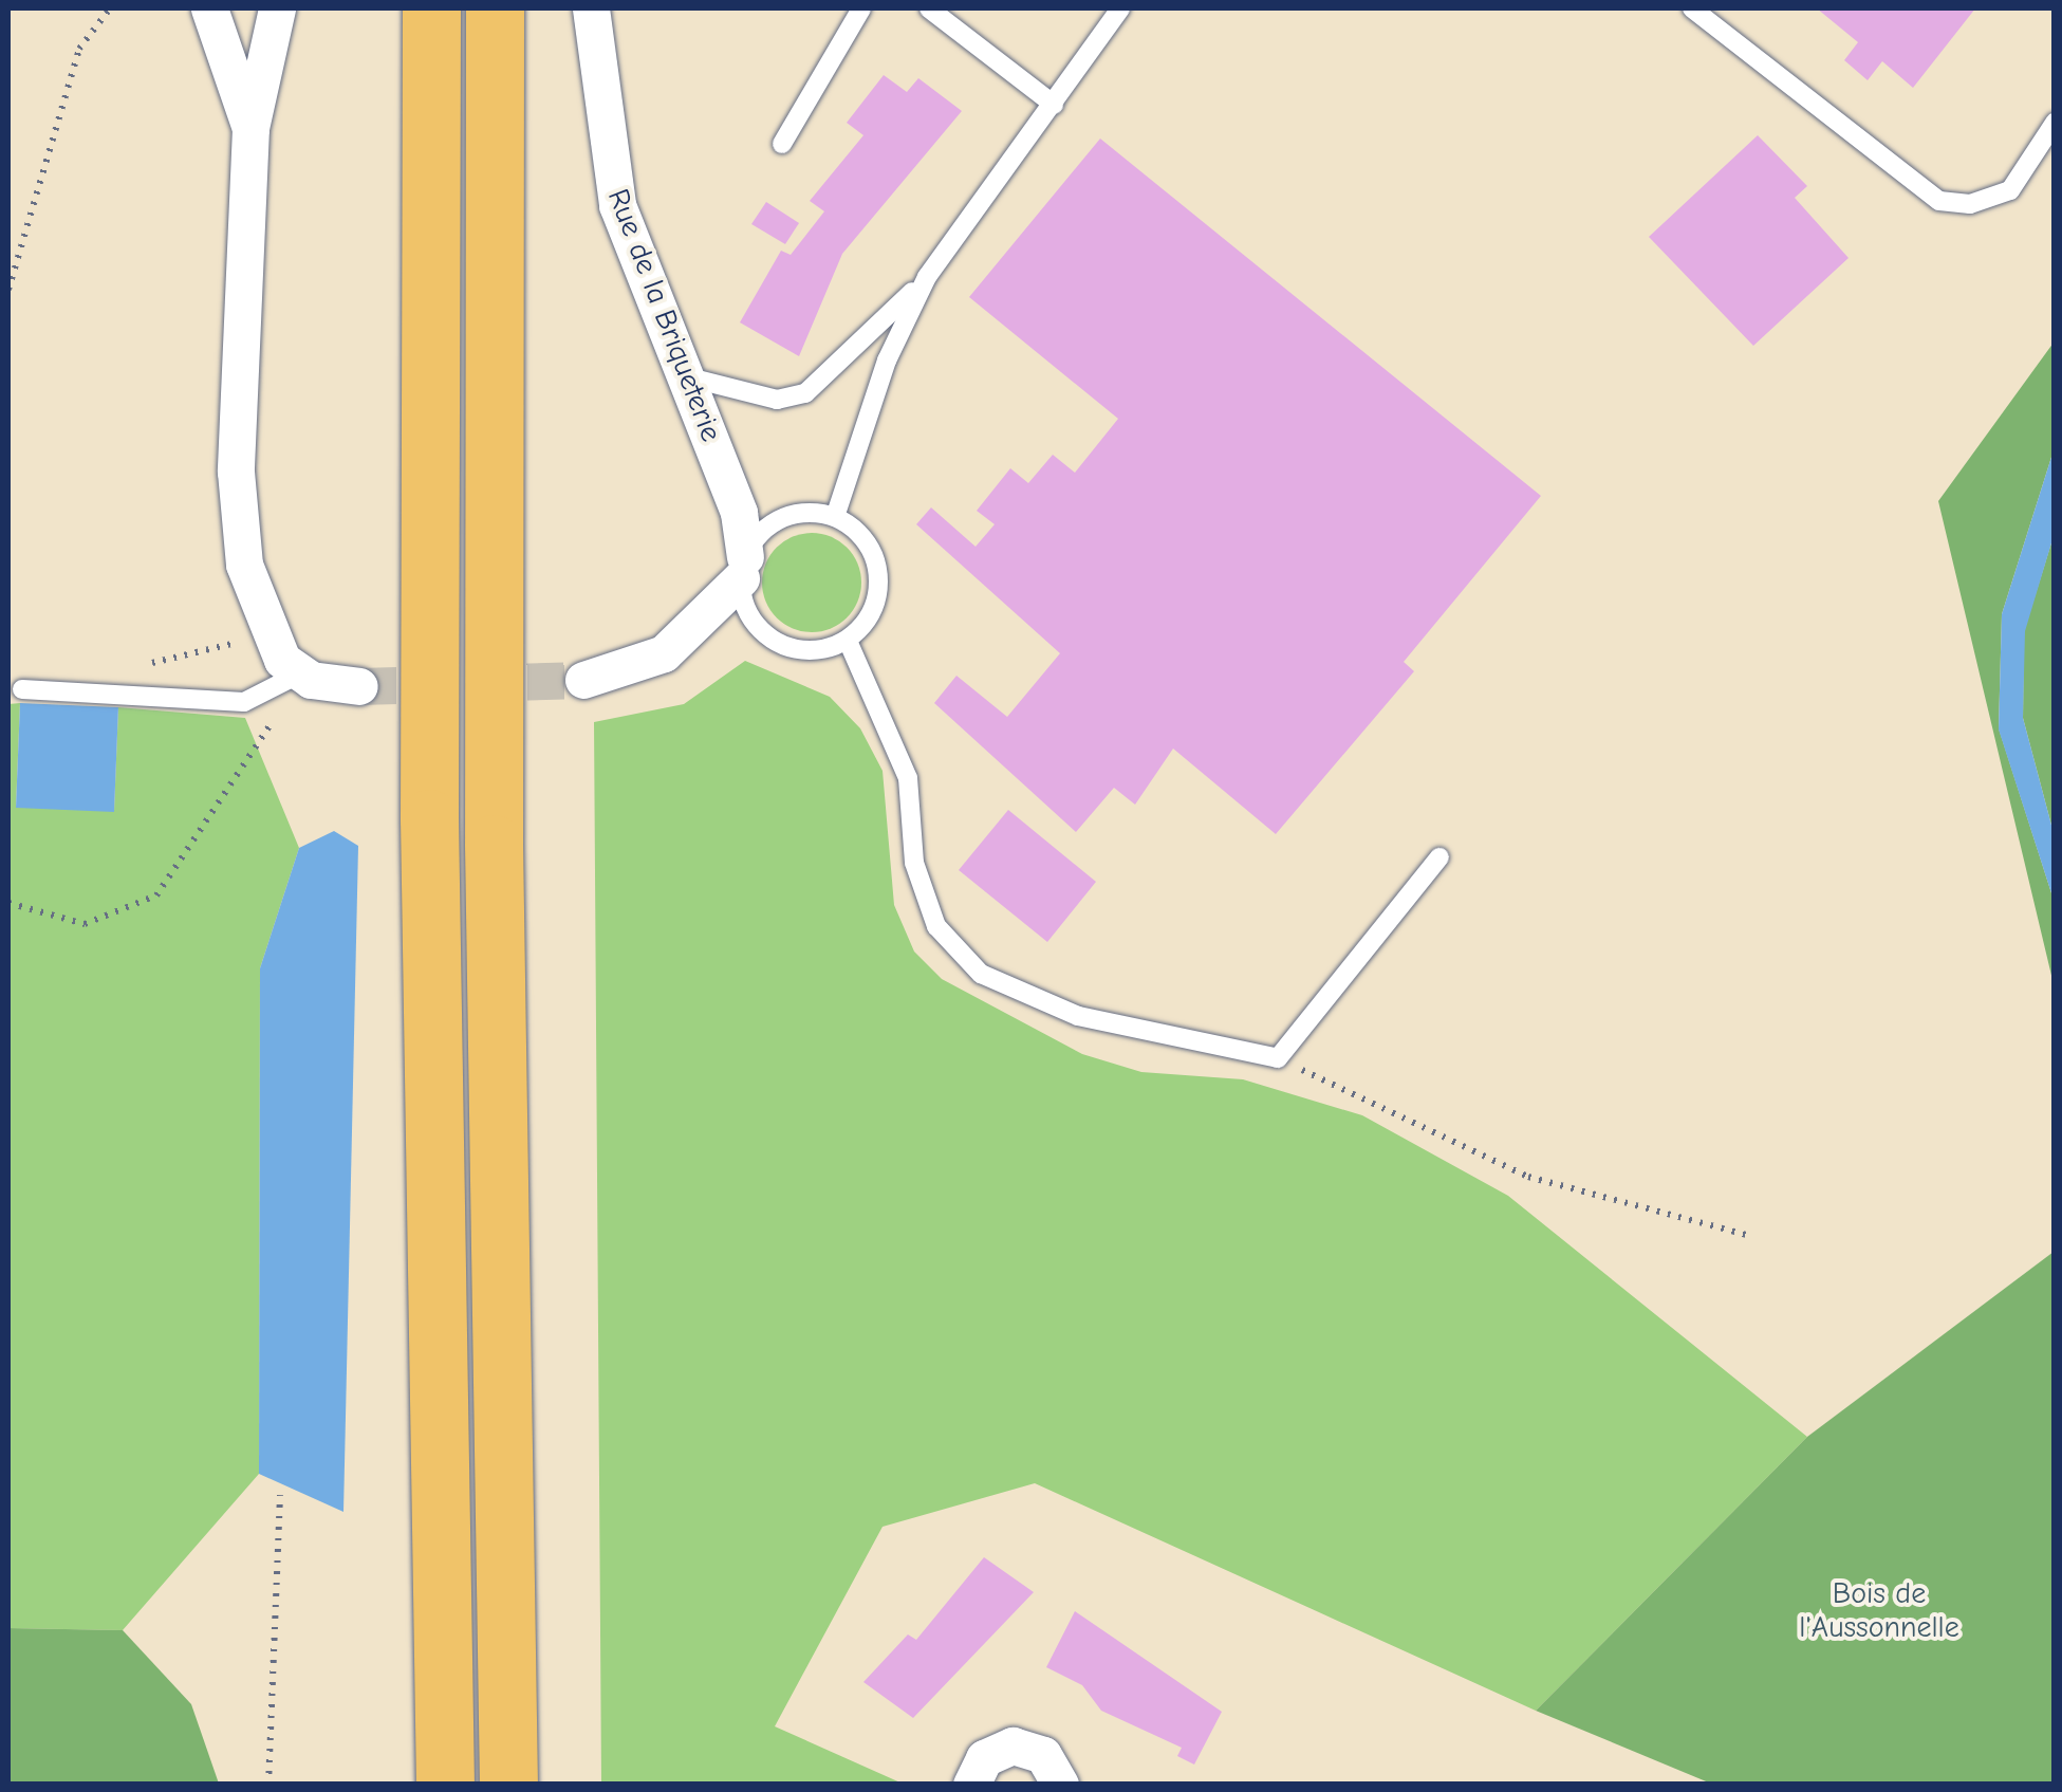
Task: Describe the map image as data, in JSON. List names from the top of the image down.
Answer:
{
  "streets": {
    "street": ["Rue de la Briqueterie"]
  },
  "parks": ["Bois de l'Aussonnelle"]
}
